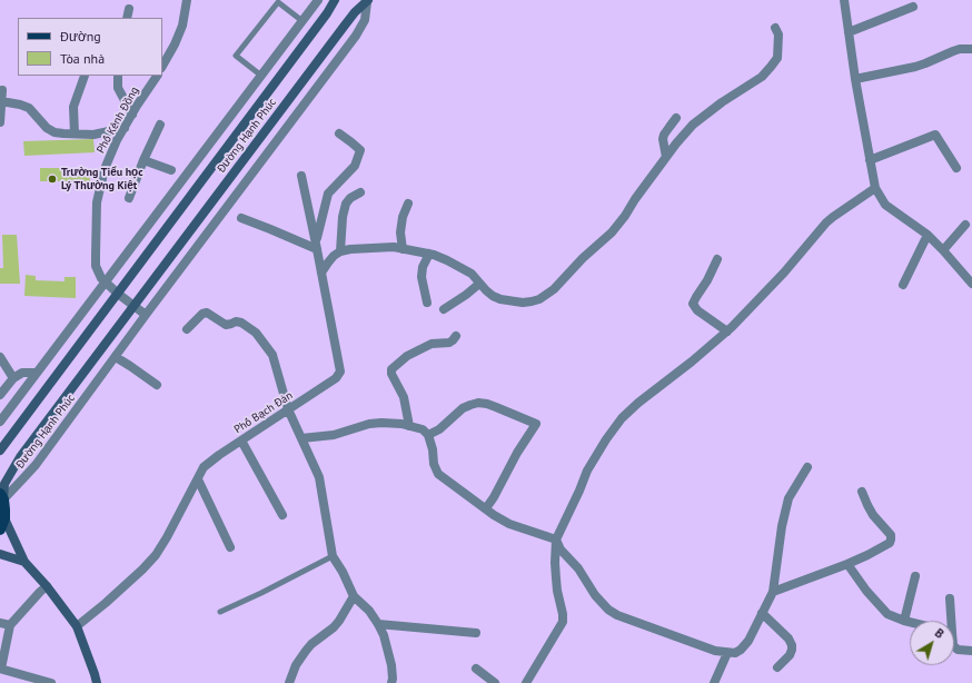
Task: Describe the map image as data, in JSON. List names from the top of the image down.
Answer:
{
  "streets": {
    "main road": ["Đường Hạnh Phúc"],
    "street": ["Phố Kênh Đồng", "Phố Bạch Đàn"]
  },
  "places": ["Trường Tiểu học Lý Thường Kiệt"],
  "legend": ["Đường", "Tòa nhà"],
  "north": "top right"
}
